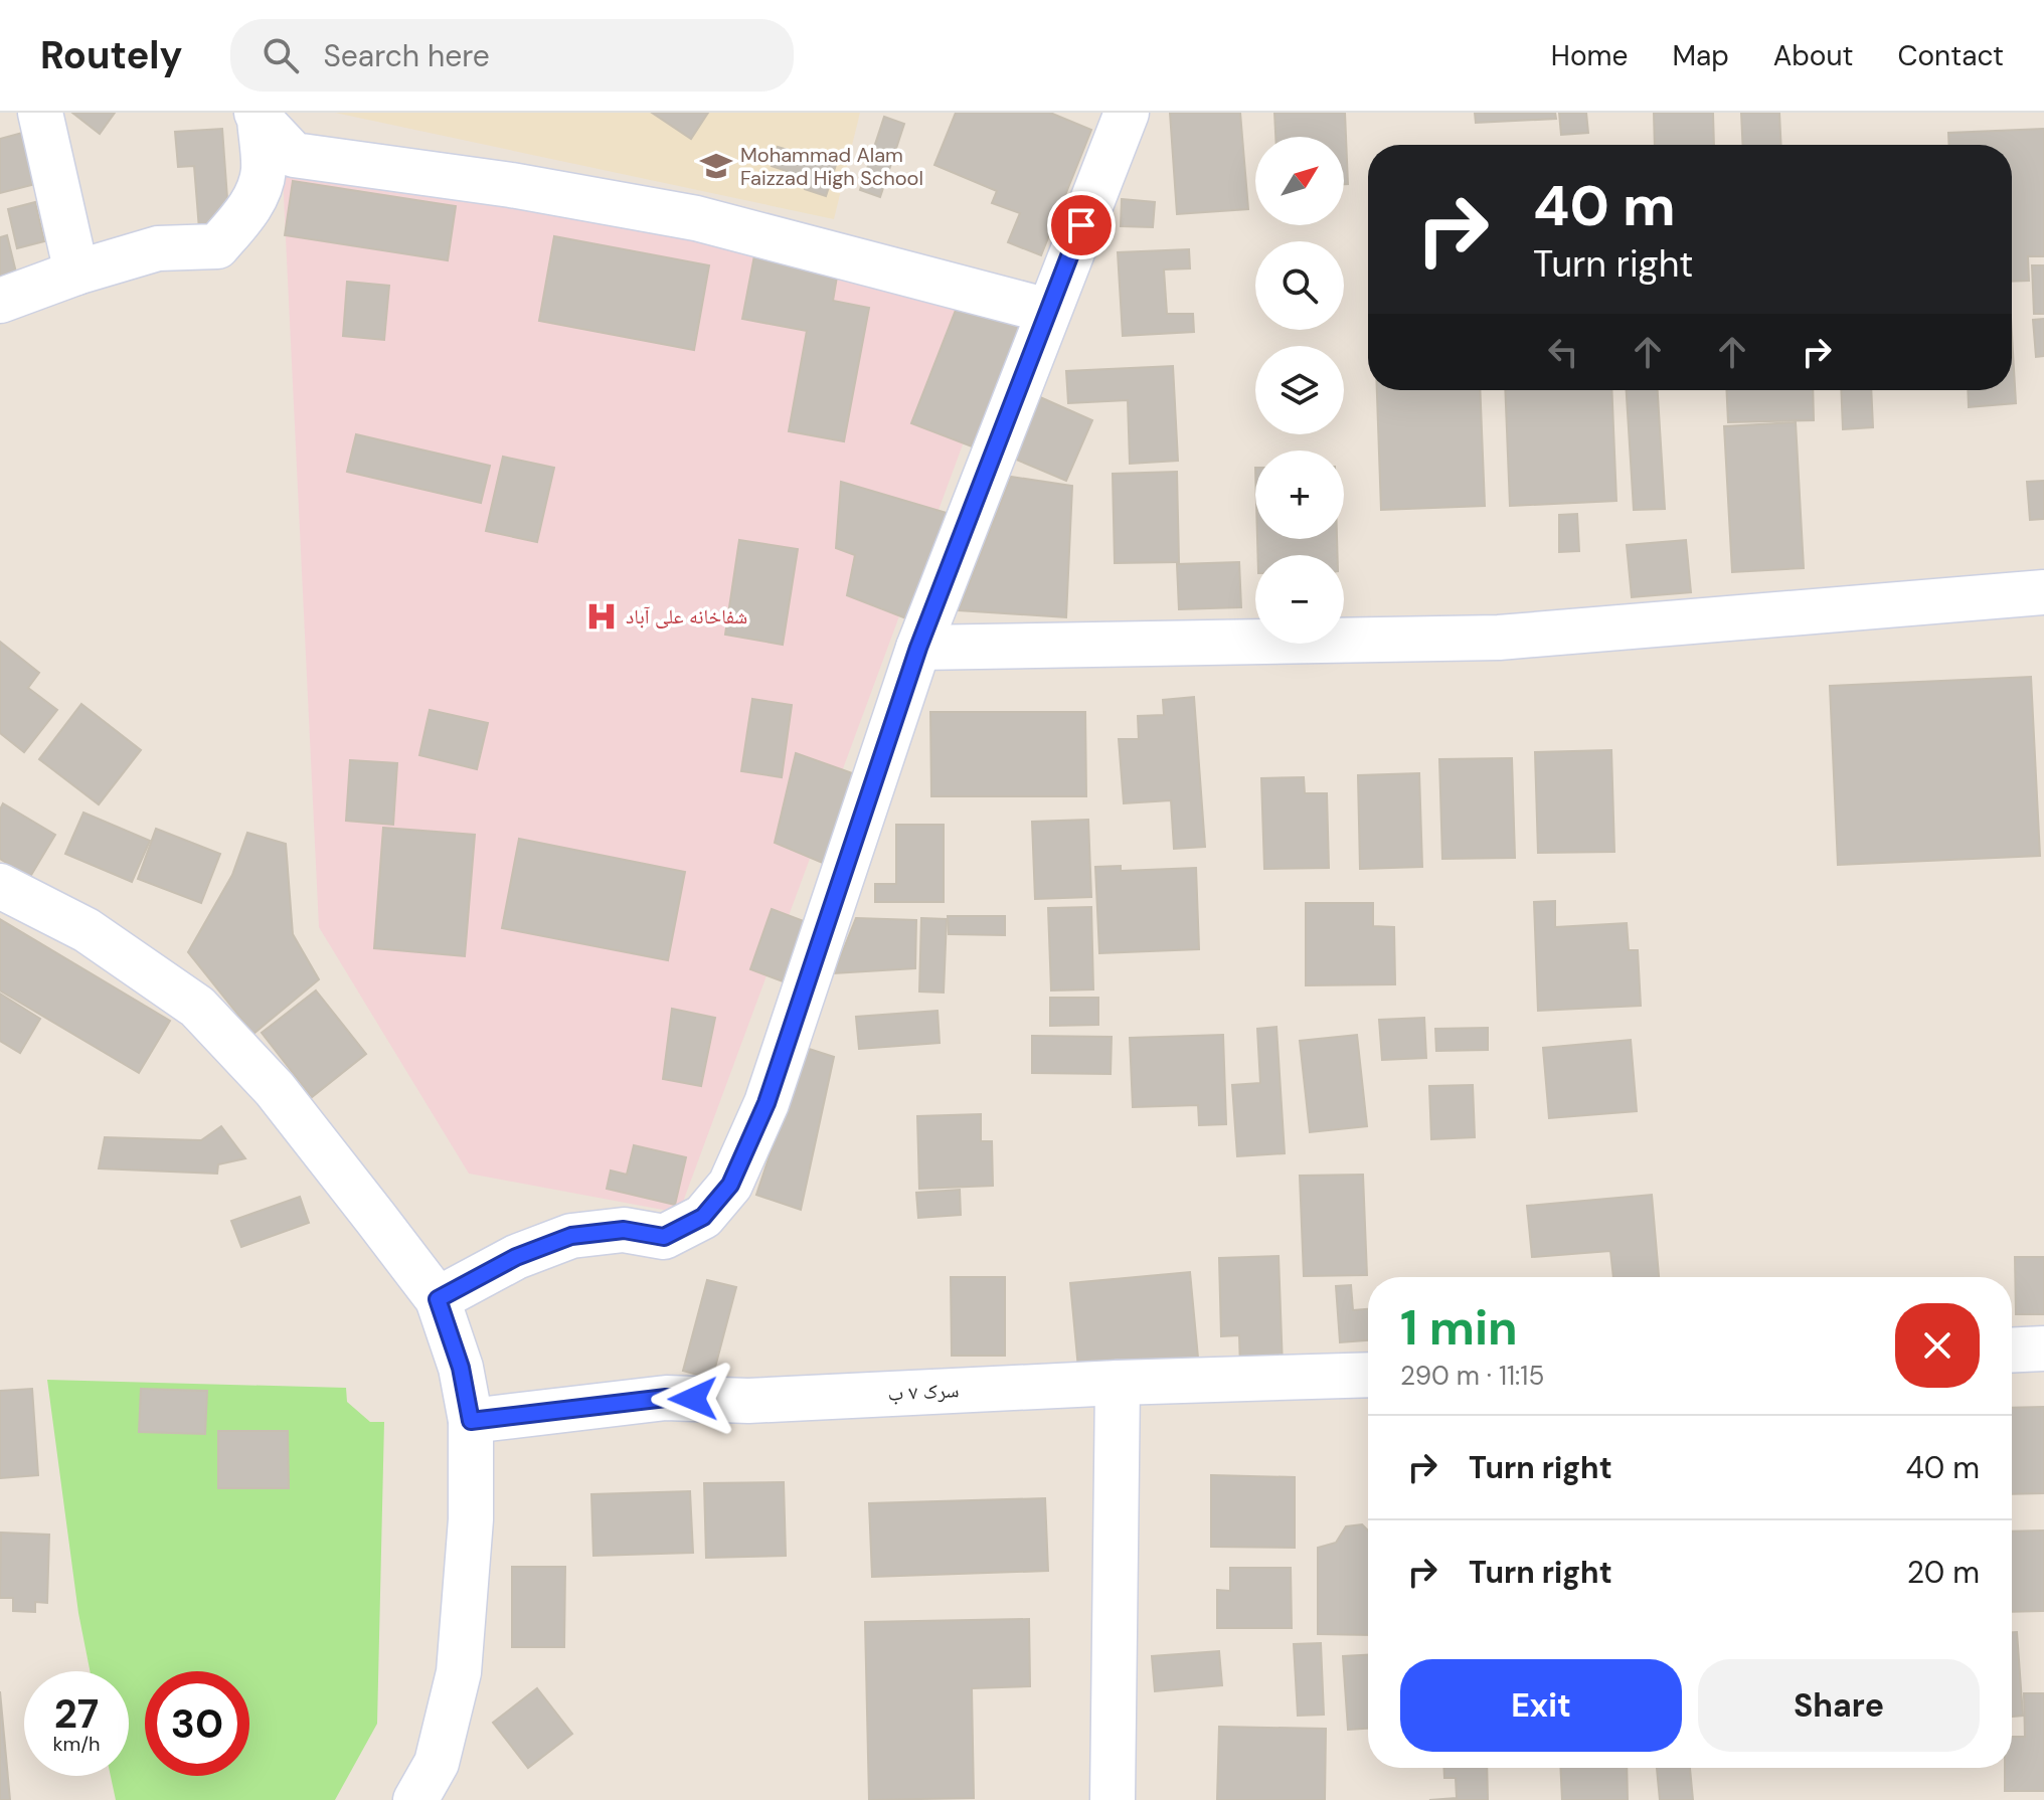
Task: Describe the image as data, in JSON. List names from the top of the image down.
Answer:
{
  "streets": {
    "street": ["سرک ۷ ب"]
  },
  "places": {
    "school or university": ["Mohammad Alam Faizzad High School"],
    "hospital": ["شفاخانه علی آباد"]
  },
  "north": "top right",
  "page": {
    "header": "Routely",
    "search": "Search here",
    "nav": [
      "Home",
      "Map",
      "About",
      "Contact"
    ],
    "map_buttons": ["+", "−"],
    "turn": ["40 m", "Turn right"],
    "heading": ["1 min", "290 m · 11:15"],
    "list": [
      {
        "name": "Turn right",
        "value": "40 m"
      },
      {
        "name": "Turn right",
        "value": "20 m"
      }
    ],
    "buttons": ["Exit", "Share"],
    "speed": "27 km/h",
    "limit": "30"
  }
}
